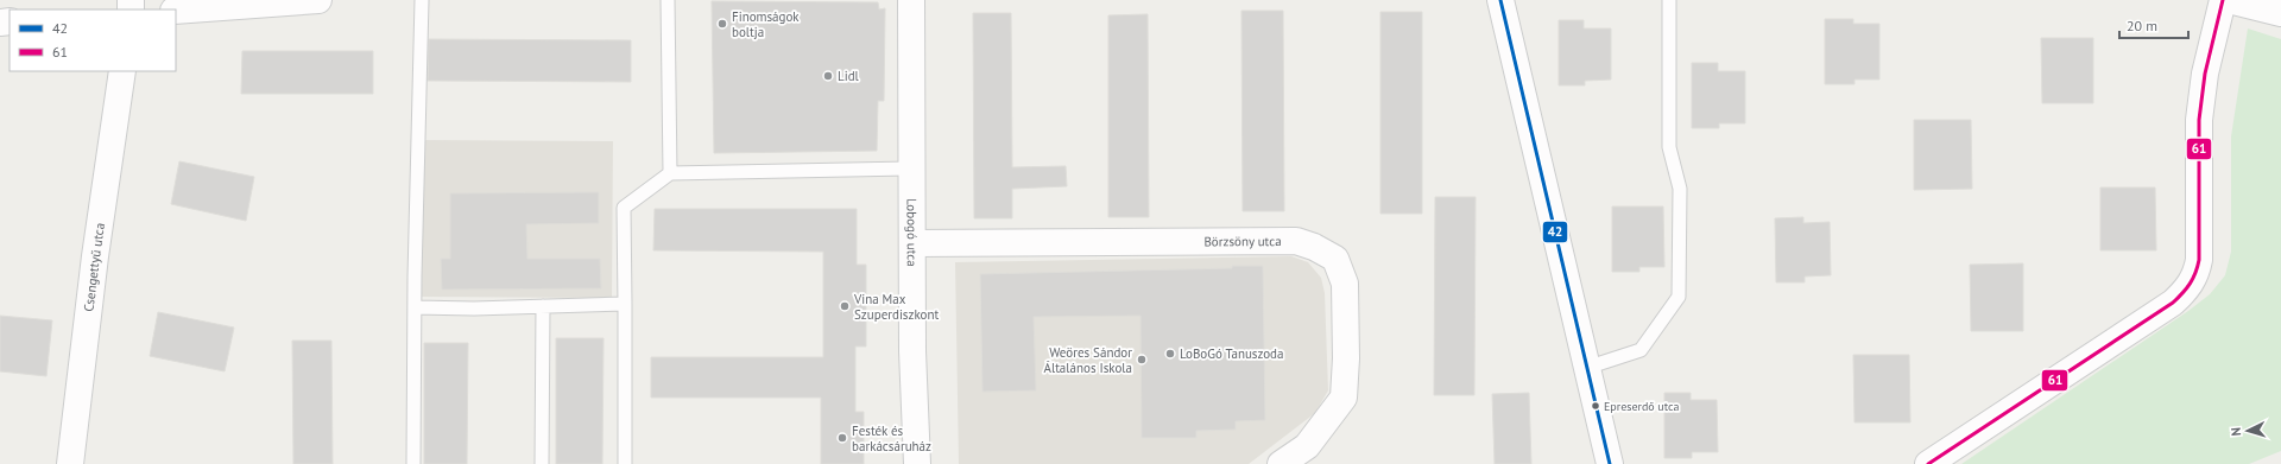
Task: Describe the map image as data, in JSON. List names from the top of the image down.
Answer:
{
  "streets": {
    "street": ["Lobogó utca", "Börzsöny utca", "Csengettyű utca"]
  },
  "crossings": [
    ["Lobogó utca", "Börzsöny utca"]
  ],
  "places": [
    "Finomságok boltja",
    "Lidl",
    "Vina Max Szuperdiszkont",
    "LoBoGó Tanuszoda",
    "Weöres Sándor Általános Iskola",
    "Epreserdő utca",
    "Festék és barkácsáruház"
  ],
  "lines": ["transit line 42", "transit line 61"],
  "legend": ["42", "61"],
  "scale_bar": "20 m",
  "north": "left"
}
